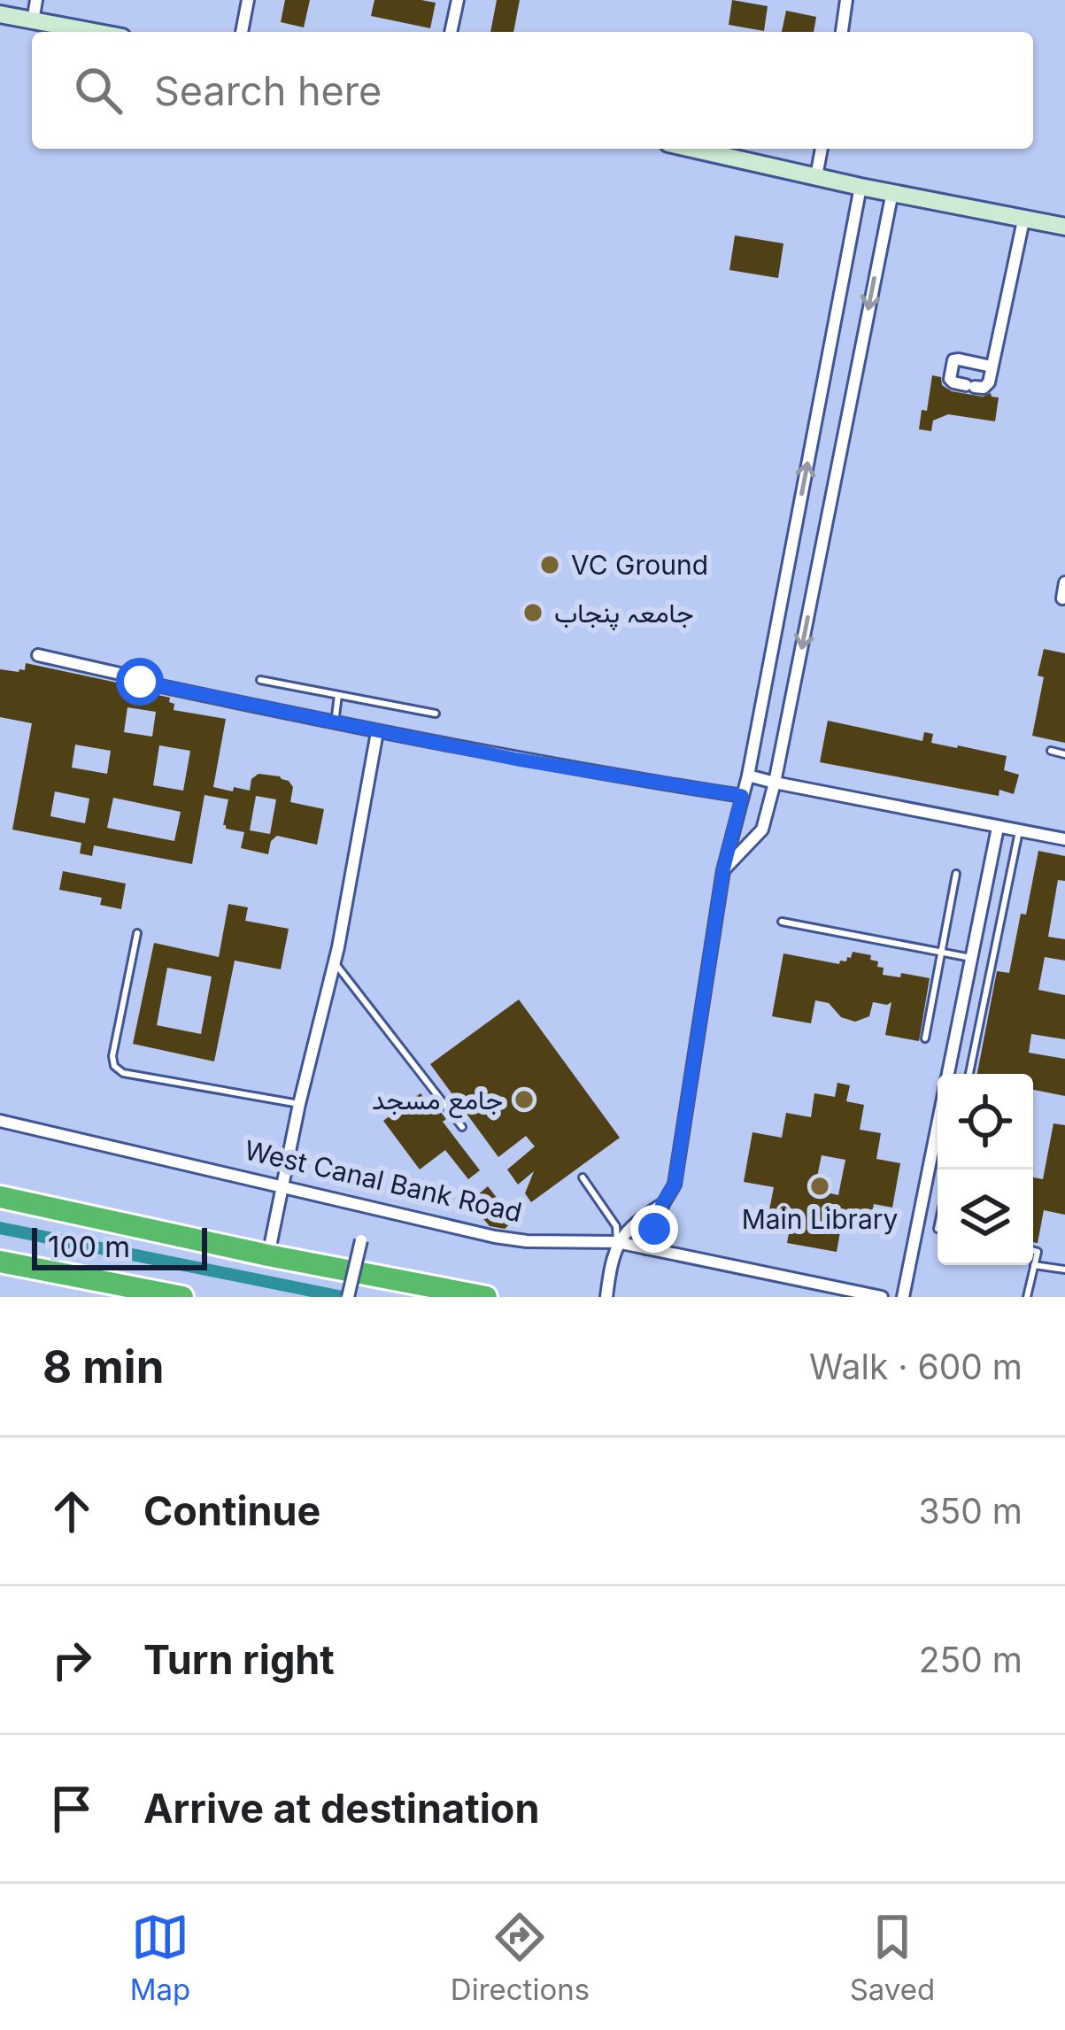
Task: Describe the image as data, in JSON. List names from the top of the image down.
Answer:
{
  "streets": {
    "street": ["West Canal Bank Road"]
  },
  "places": [
    "VC Ground",
    "جامعہ پنجاب",
    "جامع مسجد",
    "Main Library"
  ],
  "scale_bar": "100 m",
  "page": {
    "search": "Search here",
    "scale": "100 m",
    "heading": ["8 min", "Walk · 600 m"],
    "list": [
      ["Continue", "350 m"],
      ["Turn right", "250 m"],
      "Arrive at destination"
    ],
    "nav": ["Map", "Directions", "Saved"]
  }
}
